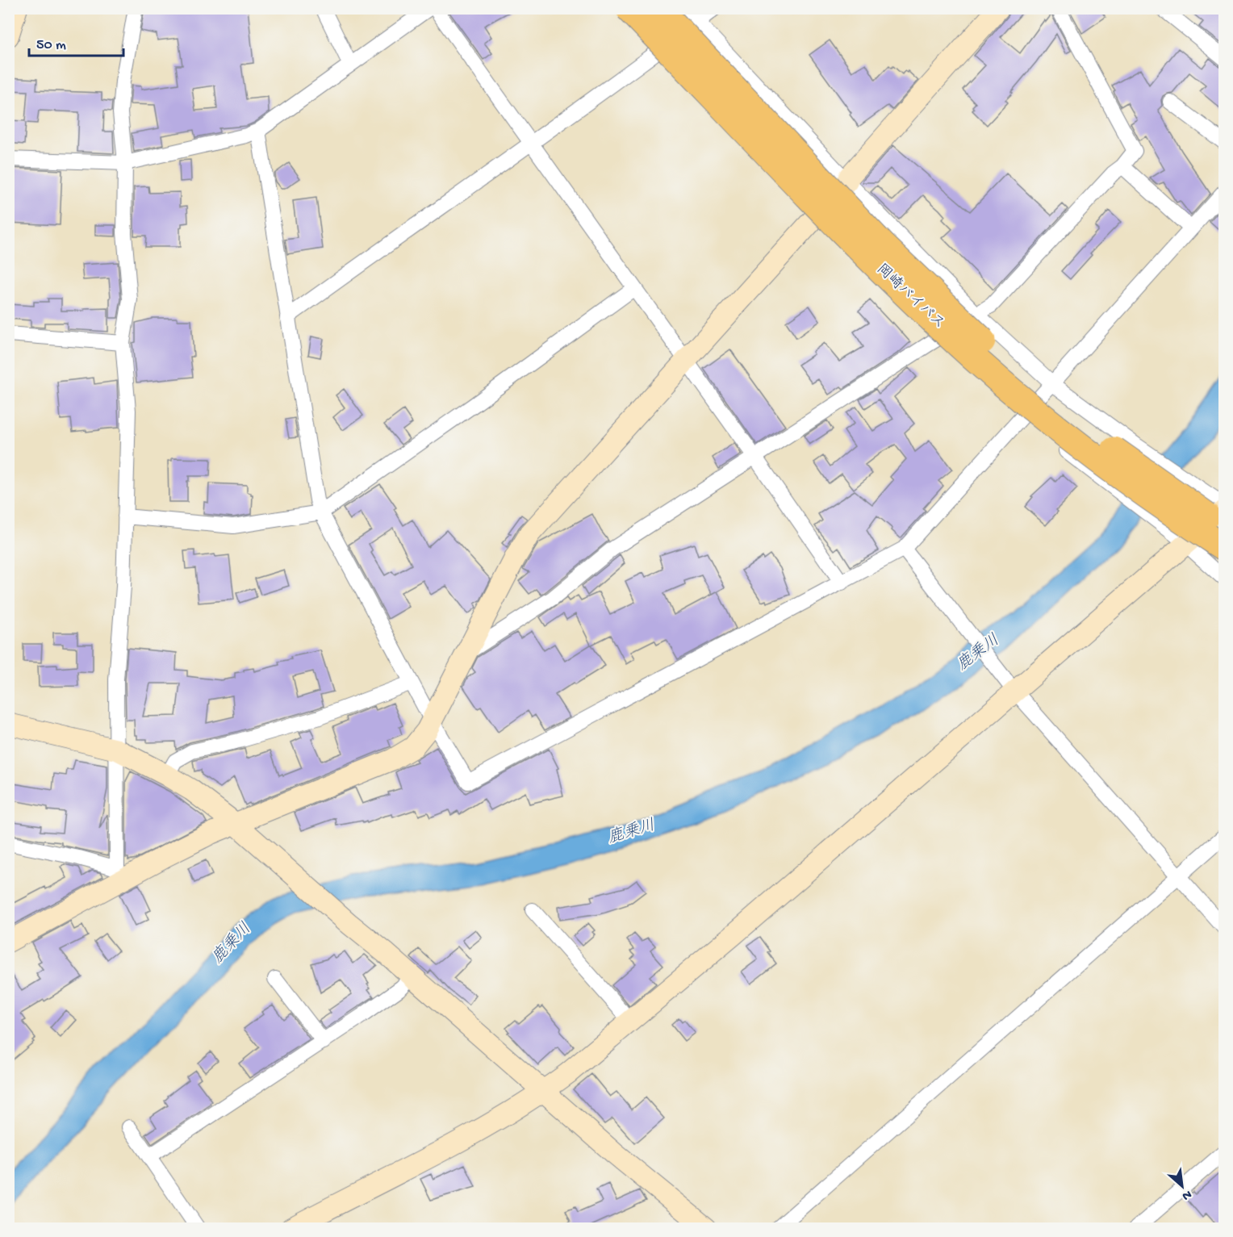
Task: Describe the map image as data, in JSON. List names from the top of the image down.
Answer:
{
  "streets": {
    "highway": ["岡崎バイパス"]
  },
  "water": ["鹿乗川"],
  "scale_bar": "50 m",
  "north": "bottom right"
}
